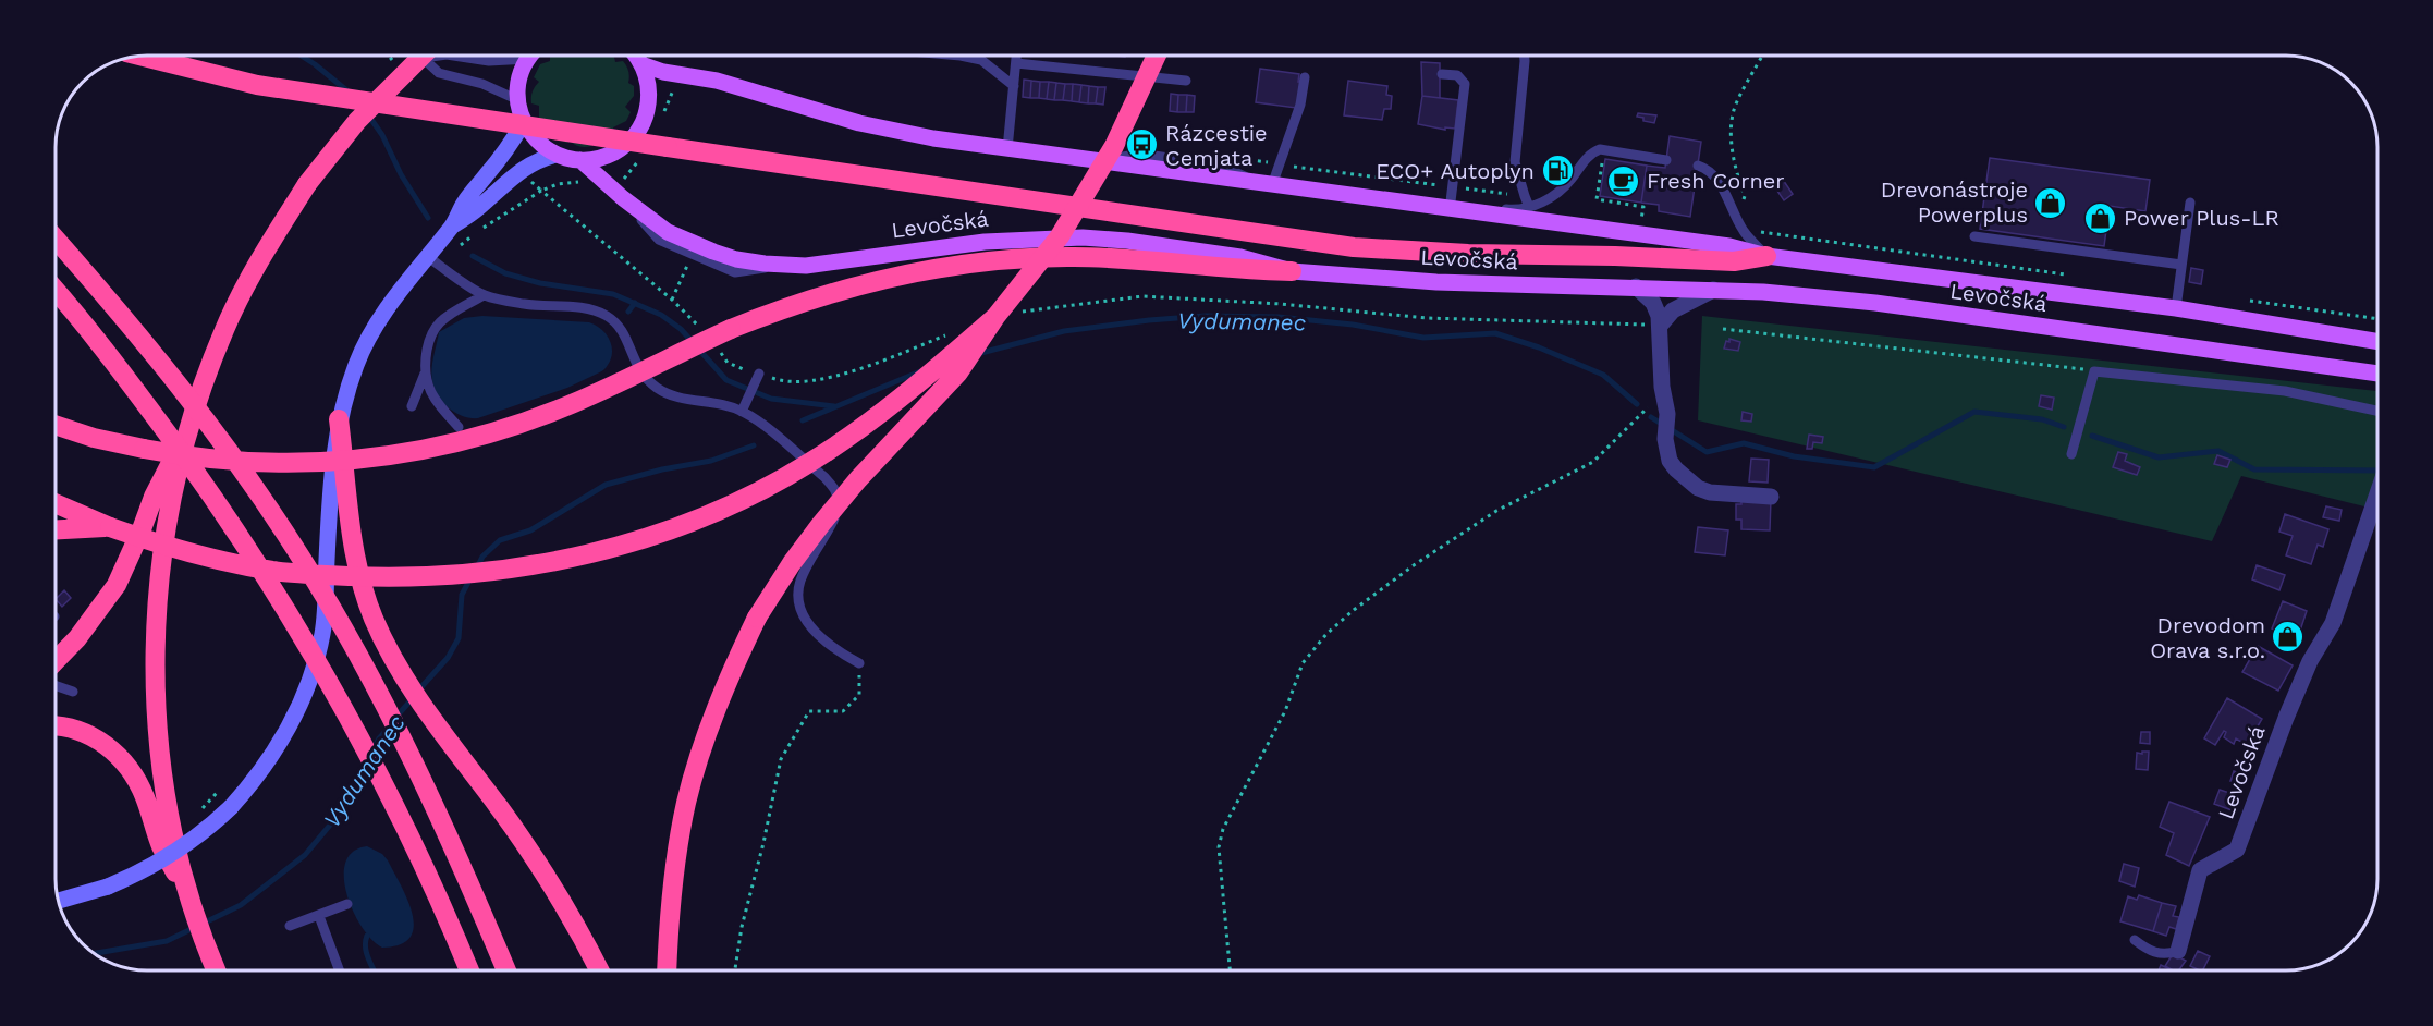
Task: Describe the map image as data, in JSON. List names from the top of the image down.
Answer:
{
  "streets": {
    "main road": ["Levočská"]
  },
  "water": ["Vydumanec"],
  "places": {
    "bus stop": ["Rázcestie Cemjata"],
    "fuel station": ["ECO+ Autoplyn"],
    "cafe": ["Fresh Corner"],
    "shop": ["Drevonástroje Powerplus", "Power Plus-LR", "Drevodom Orava s.r.o."]
  }
}
